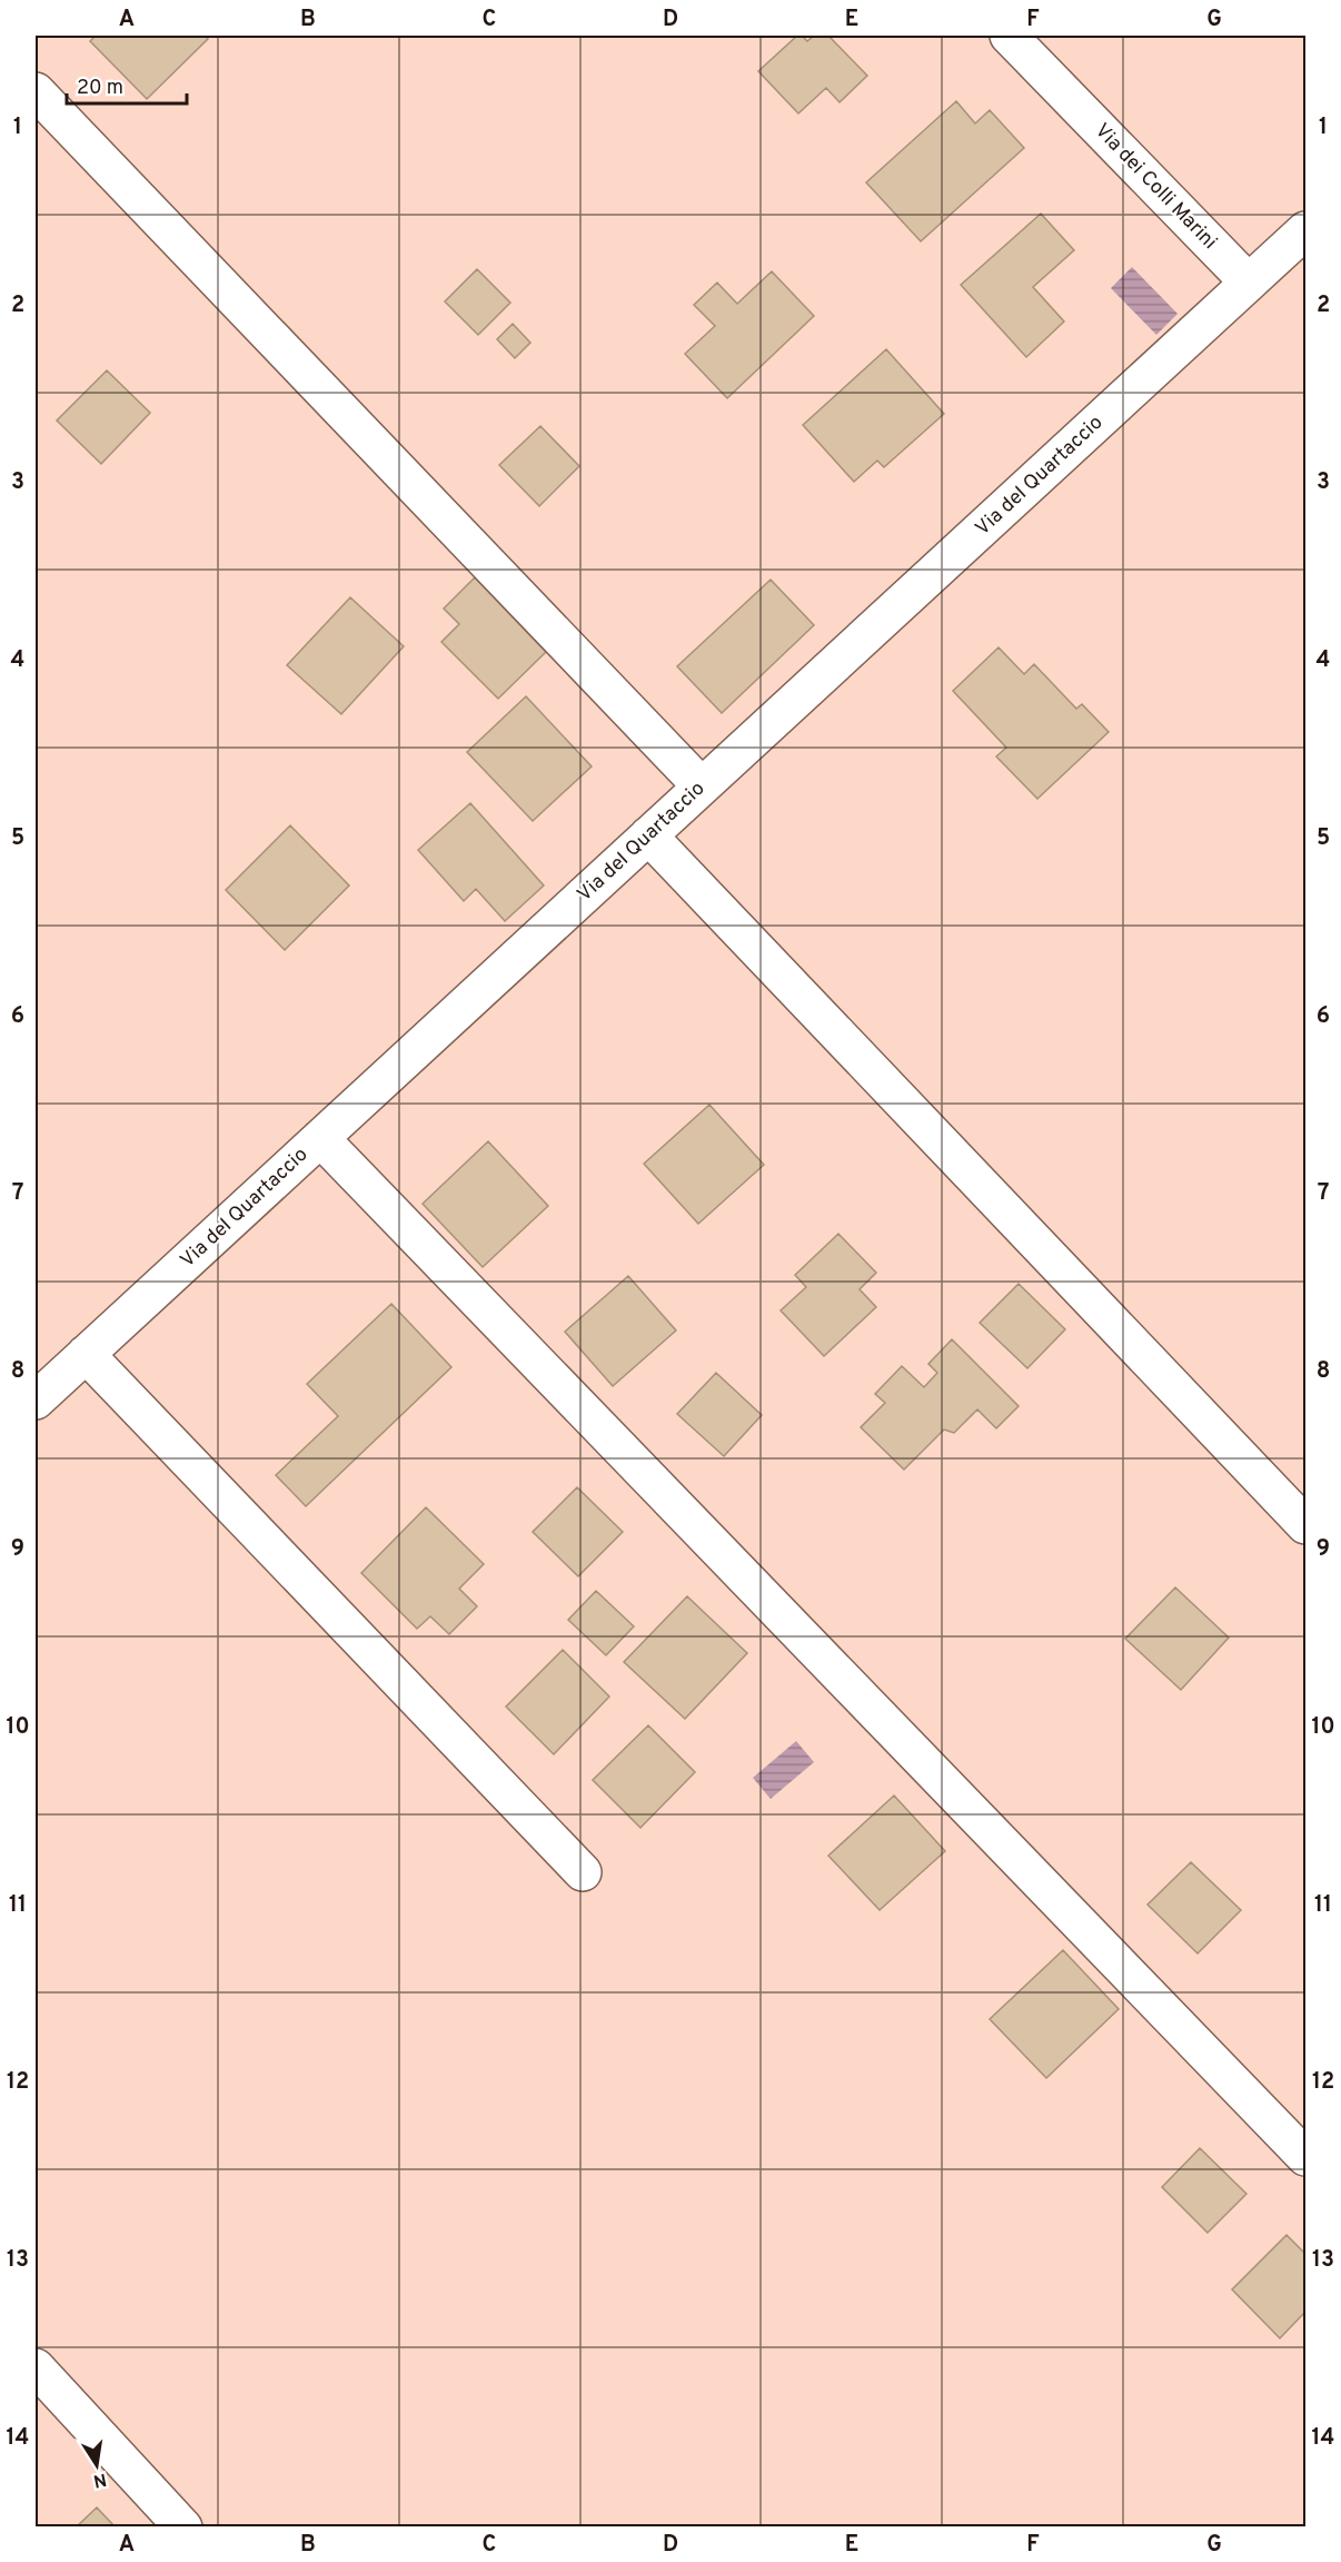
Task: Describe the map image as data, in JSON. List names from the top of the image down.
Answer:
{
  "streets": {
    "street": ["Via dei Colli Marini", "Via del Quartaccio"]
  },
  "crossings": [
    ["Via dei Colli Marini", "Via del Quartaccio"]
  ],
  "scale_bar": "20 m",
  "north": "bottom",
  "grid": {
    "columns": [
      "A",
      "B",
      "C",
      "D",
      "E",
      "F",
      "G"
    ],
    "rows": [
      "1",
      "2",
      "3",
      "4",
      "5",
      "6",
      "7",
      "8",
      "9",
      "10",
      "11",
      "12",
      "13",
      "14"
    ]
  }
}
